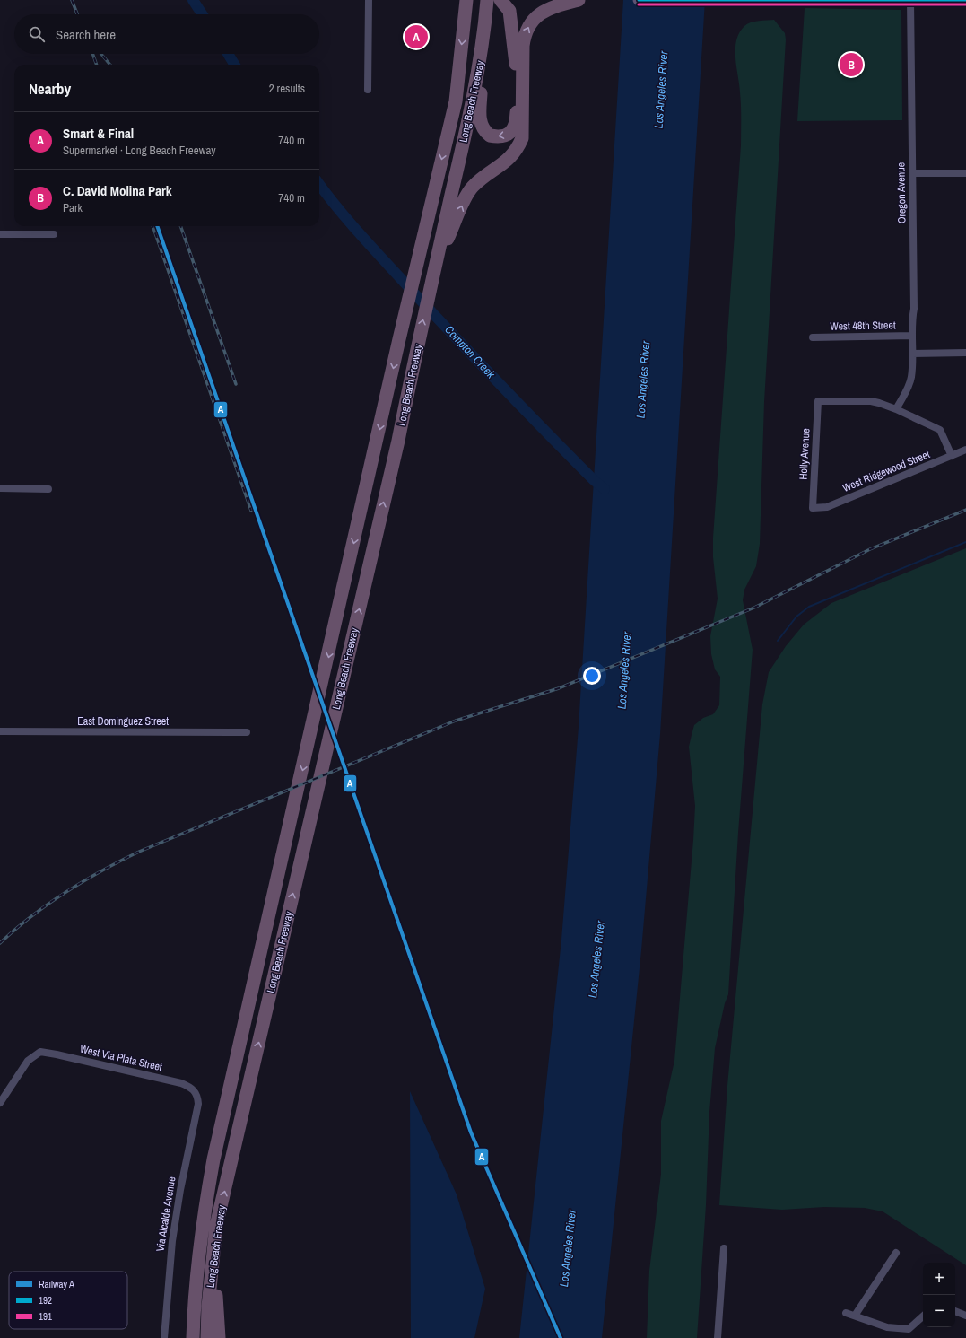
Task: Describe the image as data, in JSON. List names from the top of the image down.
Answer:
{
  "streets": {
    "highway": ["Long Beach Freeway"],
    "street": [
      "Oregon Avenue",
      "West 48th Street",
      "Holly Avenue",
      "West Ridgewood Street",
      "East Dominguez Street",
      "West Via Plata Street",
      "Via Alcalde Avenue"
    ]
  },
  "crossings": [
    ["Oregon Avenue", "West 48th Street"],
    ["Oregon Avenue", "Holly Avenue"],
    ["Holly Avenue", "West Ridgewood Street"],
    ["West Via Plata Street", "Via Alcalde Avenue"]
  ],
  "water": ["Los Angeles River", "Compton Creek"],
  "lines": ["transit line 192", "transit line 191", "rail line A"],
  "legend": ["Railway A", "192", "191"],
  "page": {
    "search": "Search here",
    "pins": ["A", "B"],
    "heading": ["Nearby", "2 results"],
    "list": [
      {
        "mark": "A",
        "name": "Smart & Final",
        "note": "Supermarket · Long Beach Freeway",
        "value": "740 m"
      },
      {
        "mark": "B",
        "name": "C. David Molina Park",
        "note": "Park",
        "value": "740 m"
      }
    ],
    "map_buttons": ["+", "−"]
  }
}
